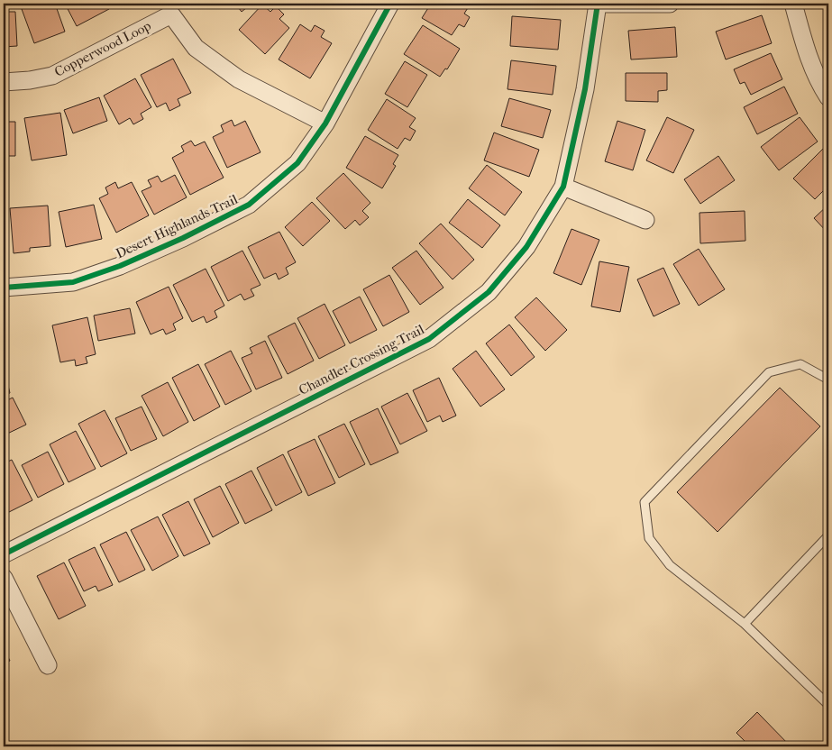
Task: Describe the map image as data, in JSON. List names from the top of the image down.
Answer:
{
  "streets": {
    "street": ["Copperwood Loop", "Desert Highlands Trail", "Chandler Crossing Trail"]
  },
  "crossings": [
    ["Copperwood Loop", "Desert Highlands Trail"]
  ]
}
